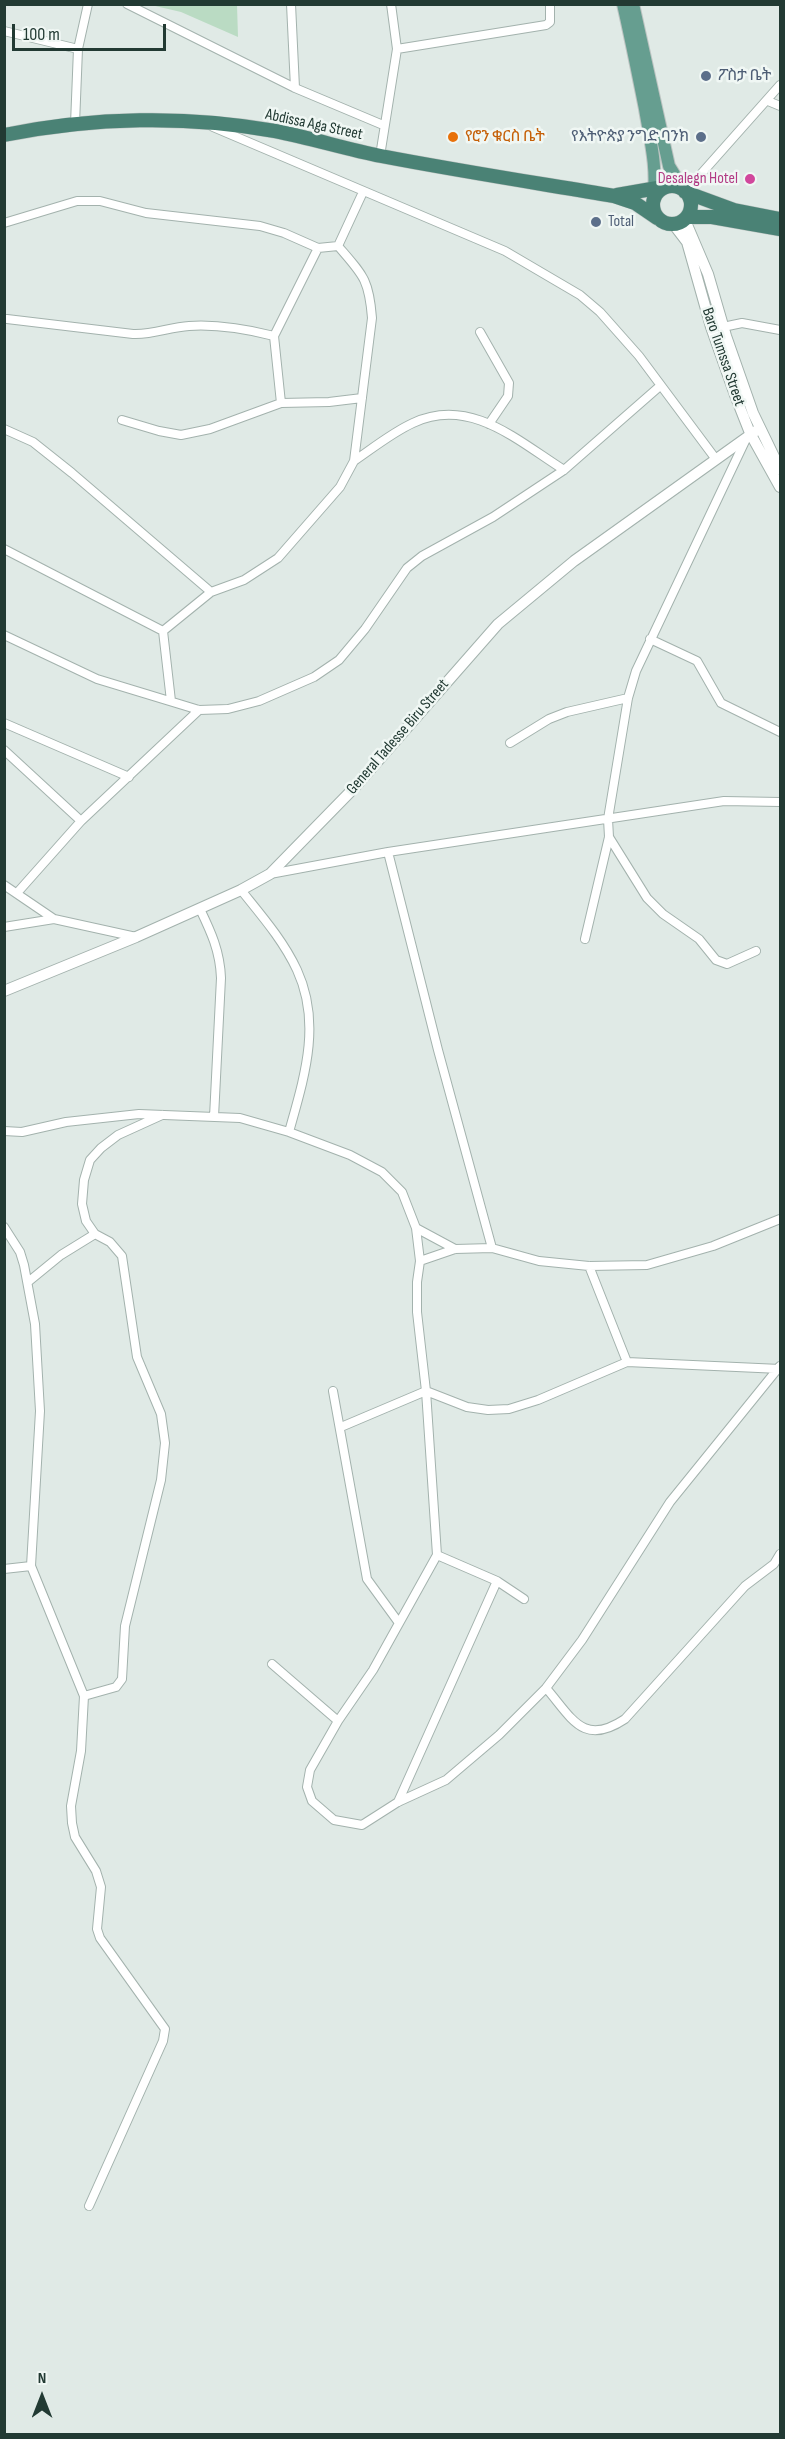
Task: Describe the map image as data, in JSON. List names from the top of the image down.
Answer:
{
  "streets": {
    "highway": ["Abdissa Aga Street"],
    "street": ["Baro Tumssa Street", "General Tadesse Biru Street"]
  },
  "crossings": [
    ["Baro Tumssa Street", "General Tadesse Biru Street"]
  ],
  "places": [
    "ፖስታ ቤት",
    "የሮን ቁርስ ቤት",
    "የእትዮጵያ ንግድ ባንክ",
    "Desalegn Hotel",
    "Total"
  ],
  "scale_bar": "100 m",
  "north": "top"
}
